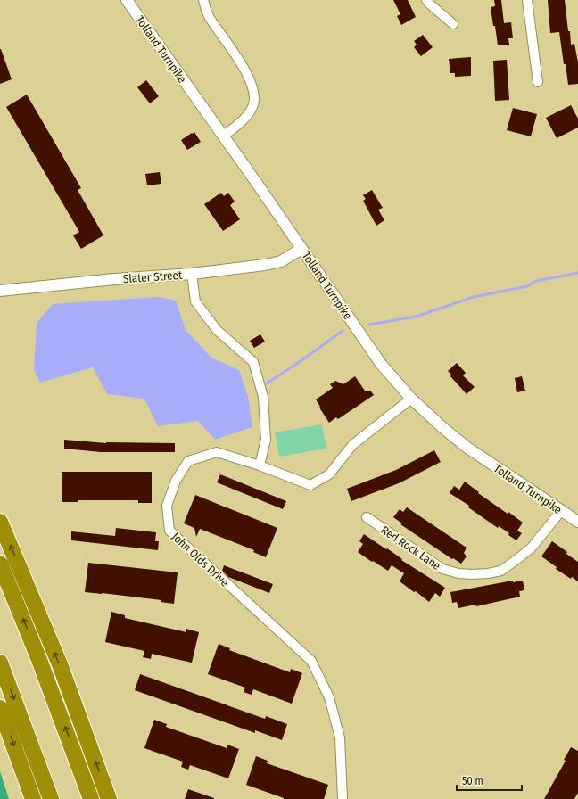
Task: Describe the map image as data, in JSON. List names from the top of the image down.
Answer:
{
  "streets": {
    "street": [
      "Tolland Turnpike",
      "Slater Street",
      "Red Rock Lane",
      "John Olds Drive"
    ]
  },
  "crossings": [
    ["Tolland Turnpike", "Slater Street"],
    ["Tolland Turnpike", "Red Rock Lane"],
    ["Tolland Turnpike", "John Olds Drive"]
  ],
  "scale_bar": "50 m"
}
